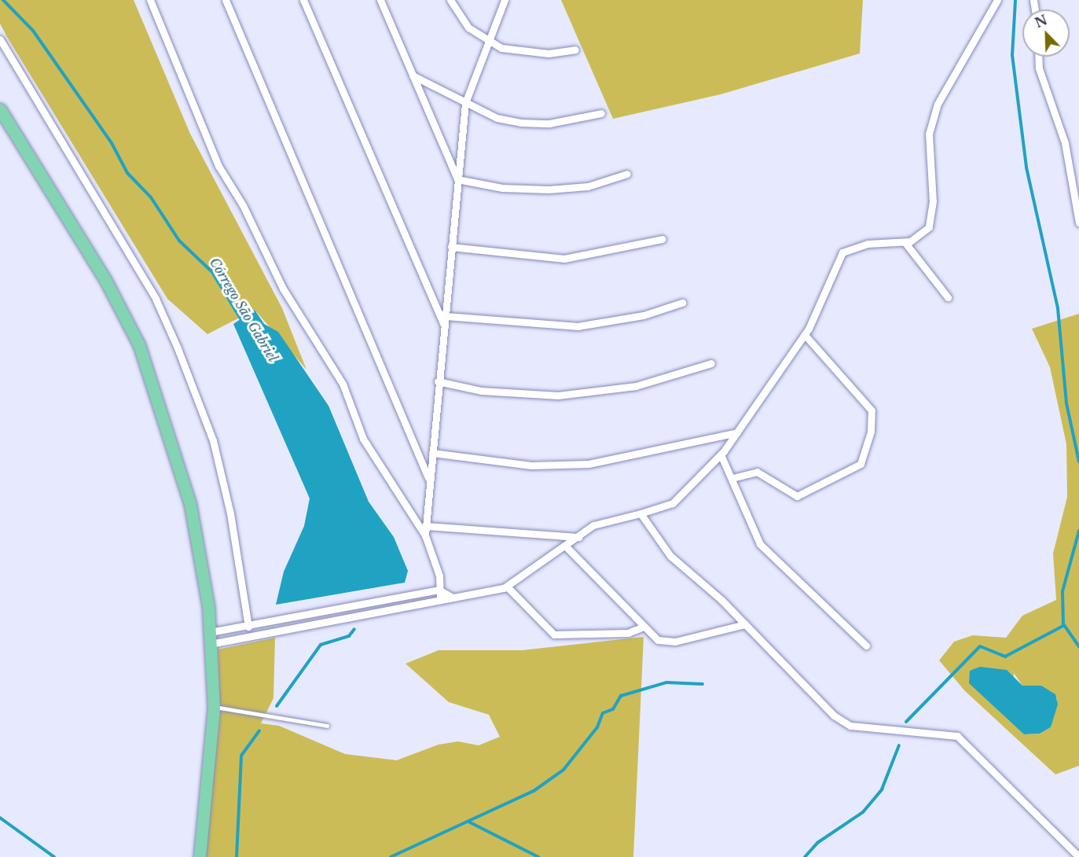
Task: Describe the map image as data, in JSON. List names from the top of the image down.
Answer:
{
  "water": ["Córrego São Gabriel"],
  "north": "top left"
}
